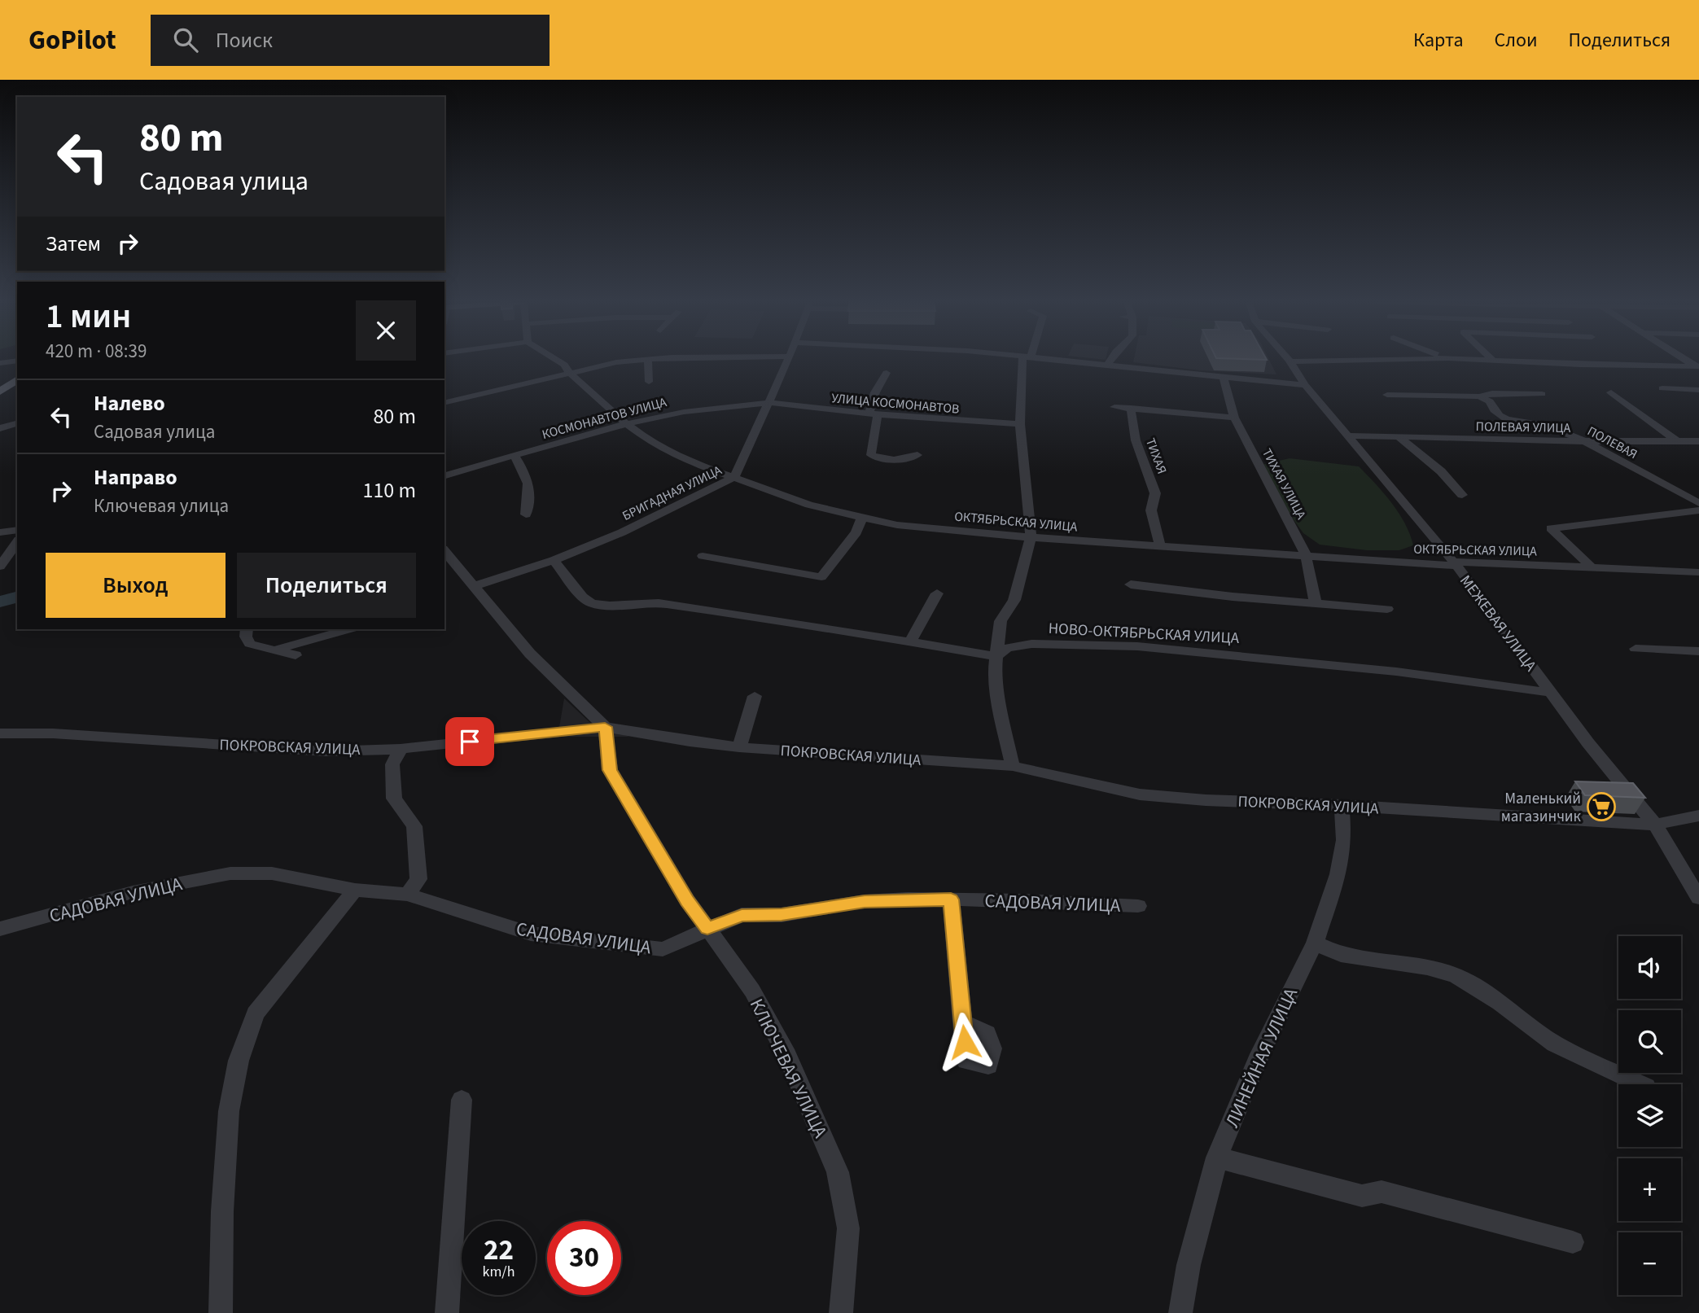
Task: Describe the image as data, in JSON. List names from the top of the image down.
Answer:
{
  "streets": {
    "street": [
      "УЛИЦА КОСМОНАВТОВ",
      "КОСМОНАВТОВ УЛИЦА",
      "ПОЛЕВАЯ УЛИЦА",
      "ПОЛЕВАЯ",
      "ТИХАЯ",
      "ТИХАЯ УЛИЦА",
      "БРИГАДНАЯ УЛИЦА",
      "ОКТЯБРЬСКАЯ УЛИЦА",
      "МЕЖЕВАЯ УЛИЦА",
      "НОВО-ОКТЯБРЬСКАЯ УЛИЦА",
      "ПОКРОВСКАЯ УЛИЦА",
      "САДОВАЯ УЛИЦА",
      "ЛИНЕЙНАЯ УЛИЦА",
      "КЛЮЧЕВАЯ УЛИЦА"
    ]
  },
  "crossings": [
    ["УЛИЦА КОСМОНАВТОВ", "КОСМОНАВТОВ УЛИЦА"],
    ["УЛИЦА КОСМОНАВТОВ", "БРИГАДНАЯ УЛИЦА"],
    ["КОСМОНАВТОВ УЛИЦА", "БРИГАДНАЯ УЛИЦА"],
    ["КОСМОНАВТОВ УЛИЦА", "ОКТЯБРЬСКАЯ УЛИЦА"],
    ["ПОЛЕВАЯ УЛИЦА", "ПОЛЕВАЯ"],
    ["ПОЛЕВАЯ УЛИЦА", "МЕЖЕВАЯ УЛИЦА"],
    ["ТИХАЯ", "ОКТЯБРЬСКАЯ УЛИЦА"],
    ["ТИХАЯ УЛИЦА", "ОКТЯБРЬСКАЯ УЛИЦА"],
    ["БРИГАДНАЯ УЛИЦА", "ОКТЯБРЬСКАЯ УЛИЦА"],
    ["ОКТЯБРЬСКАЯ УЛИЦА", "МЕЖЕВАЯ УЛИЦА"],
    ["МЕЖЕВАЯ УЛИЦА", "НОВО-ОКТЯБРЬСКАЯ УЛИЦА"],
    ["МЕЖЕВАЯ УЛИЦА", "ПОКРОВСКАЯ УЛИЦА"],
    ["ПОКРОВСКАЯ УЛИЦА", "ЛИНЕЙНАЯ УЛИЦА"],
    ["ПОКРОВСКАЯ УЛИЦА", "КЛЮЧЕВАЯ УЛИЦА"],
    ["САДОВАЯ УЛИЦА", "КЛЮЧЕВАЯ УЛИЦА"]
  ],
  "places": {
    "supermarket": ["Маленький магазинчик"]
  },
  "page": {
    "header": "GoPilot",
    "search": "Поиск",
    "nav": ["Карта", "Слои", "Поделиться"],
    "turn": ["80 m", "Садовая улица"],
    "then": "Затем",
    "heading": ["1 мин", "420 m · 08:39"],
    "list": [
      {
        "name": "Налево",
        "note": "Садовая улица",
        "value": "80 m"
      },
      {
        "name": "Направо",
        "note": "Ключевая улица",
        "value": "110 m"
      }
    ],
    "buttons": ["Выход", "Поделиться"],
    "map_buttons": ["+", "−"],
    "speed": "22 km/h",
    "limit": "30"
  }
}
